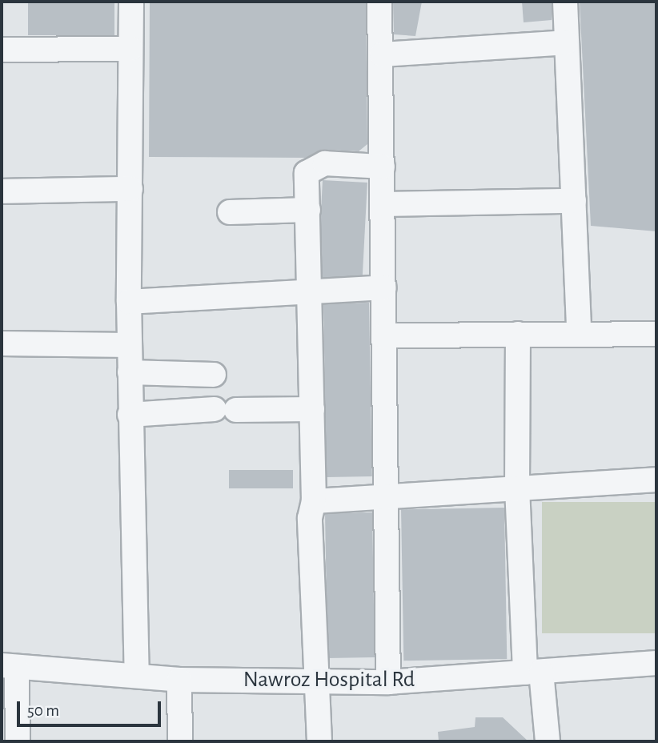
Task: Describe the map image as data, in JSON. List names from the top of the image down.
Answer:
{
  "streets": {
    "street": ["Nawroz Hospital Rd"]
  },
  "scale_bar": "50 m"
}
